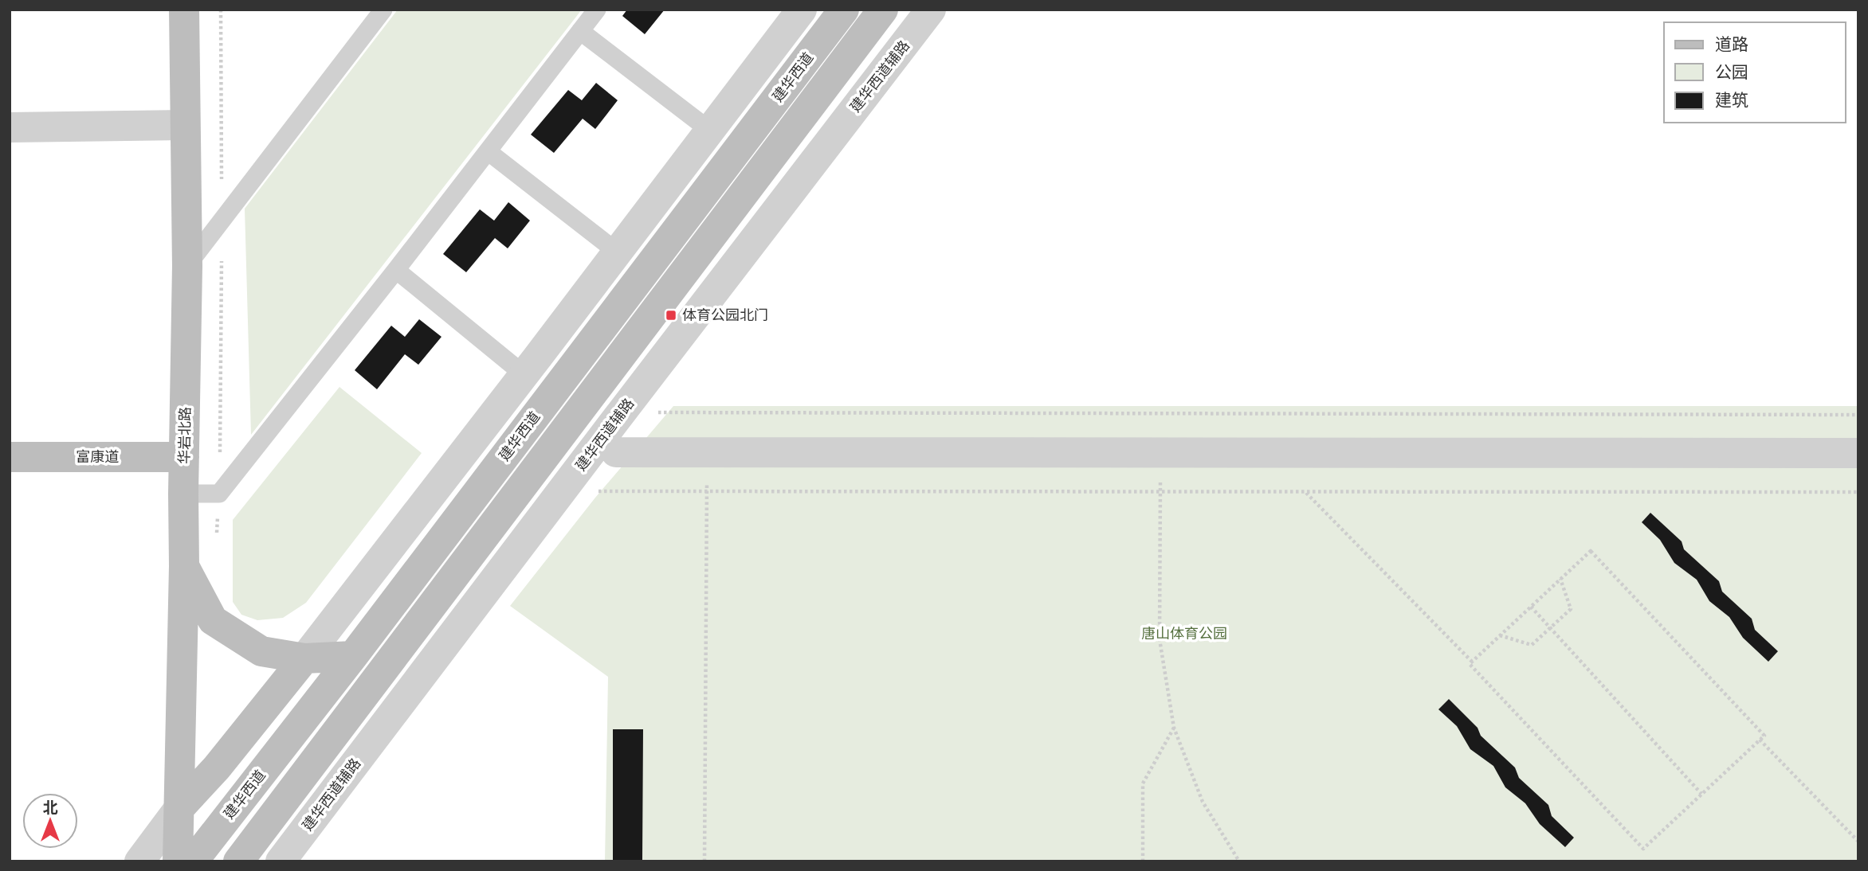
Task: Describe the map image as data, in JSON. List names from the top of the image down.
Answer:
{
  "streets": {
    "main road": ["建华西道", "华岩北路", "富康道"],
    "street": ["建华西道辅路"]
  },
  "crossings": [
    ["华岩北路", "富康道"]
  ],
  "parks": ["唐山体育公园"],
  "places": {
    "transit": ["体育公园北门"]
  },
  "legend": ["道路", "公园", "建筑"],
  "north": "top"
}
